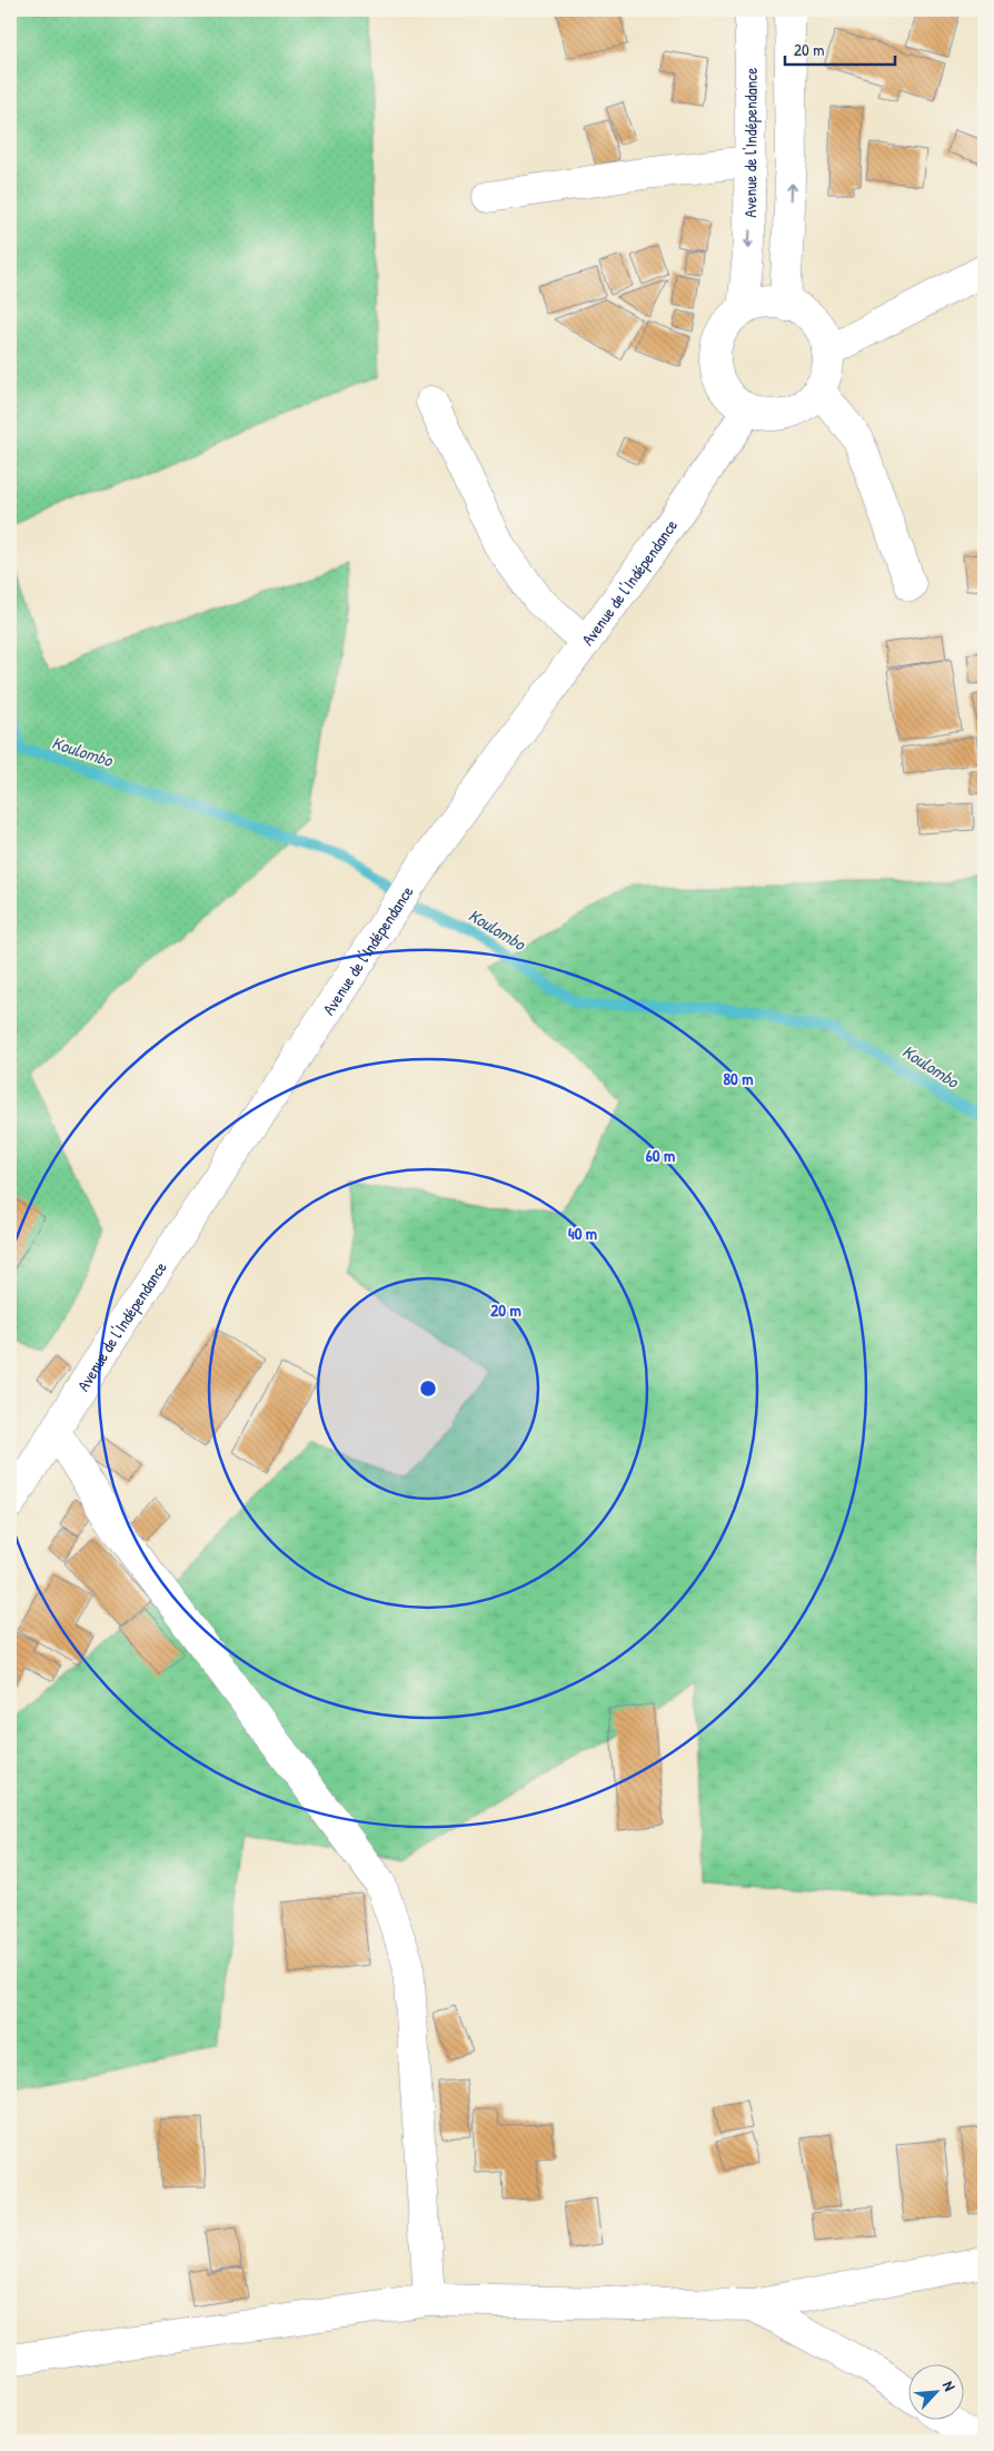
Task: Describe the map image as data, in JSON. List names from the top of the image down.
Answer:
{
  "streets": {
    "street": ["Avenue de l'Indépendance"]
  },
  "water": ["Koulombo"],
  "scale_bar": "20 m",
  "north": "top right",
  "rings": [
    "80 m",
    "60 m",
    "40 m",
    "20 m"
  ]
}
